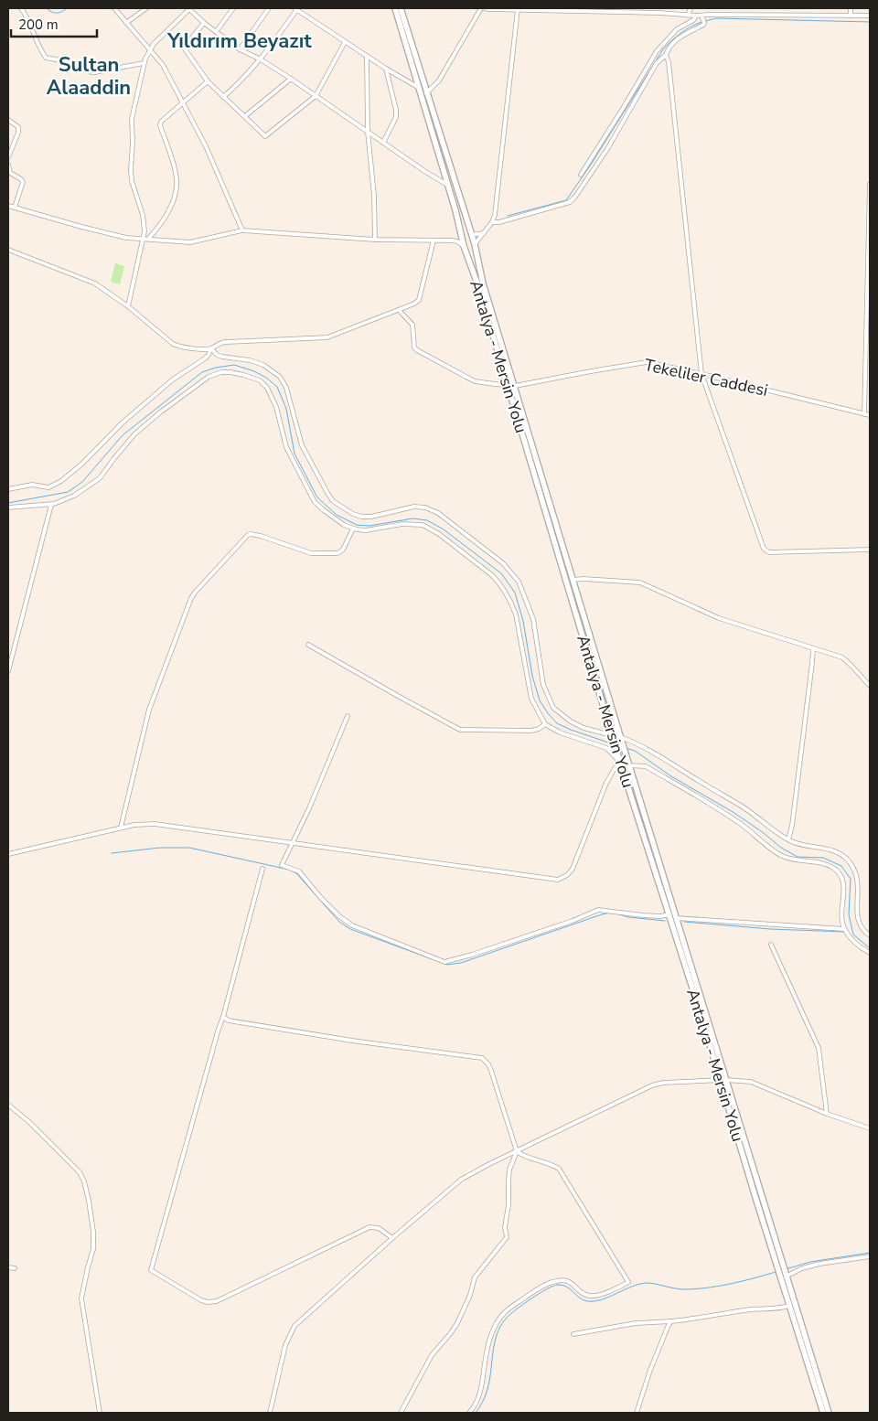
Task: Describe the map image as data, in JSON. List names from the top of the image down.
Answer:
{
  "streets": {
    "highway": ["Antalya - Mersin Yolu"],
    "street": ["Tekeliler Caddesi"]
  },
  "crossings": [
    ["Antalya - Mersin Yolu", "Tekeliler Caddesi"]
  ],
  "districts": ["Yıldırım Beyazıt", "Sultan Alaaddin"],
  "scale_bar": "200 m"
}
